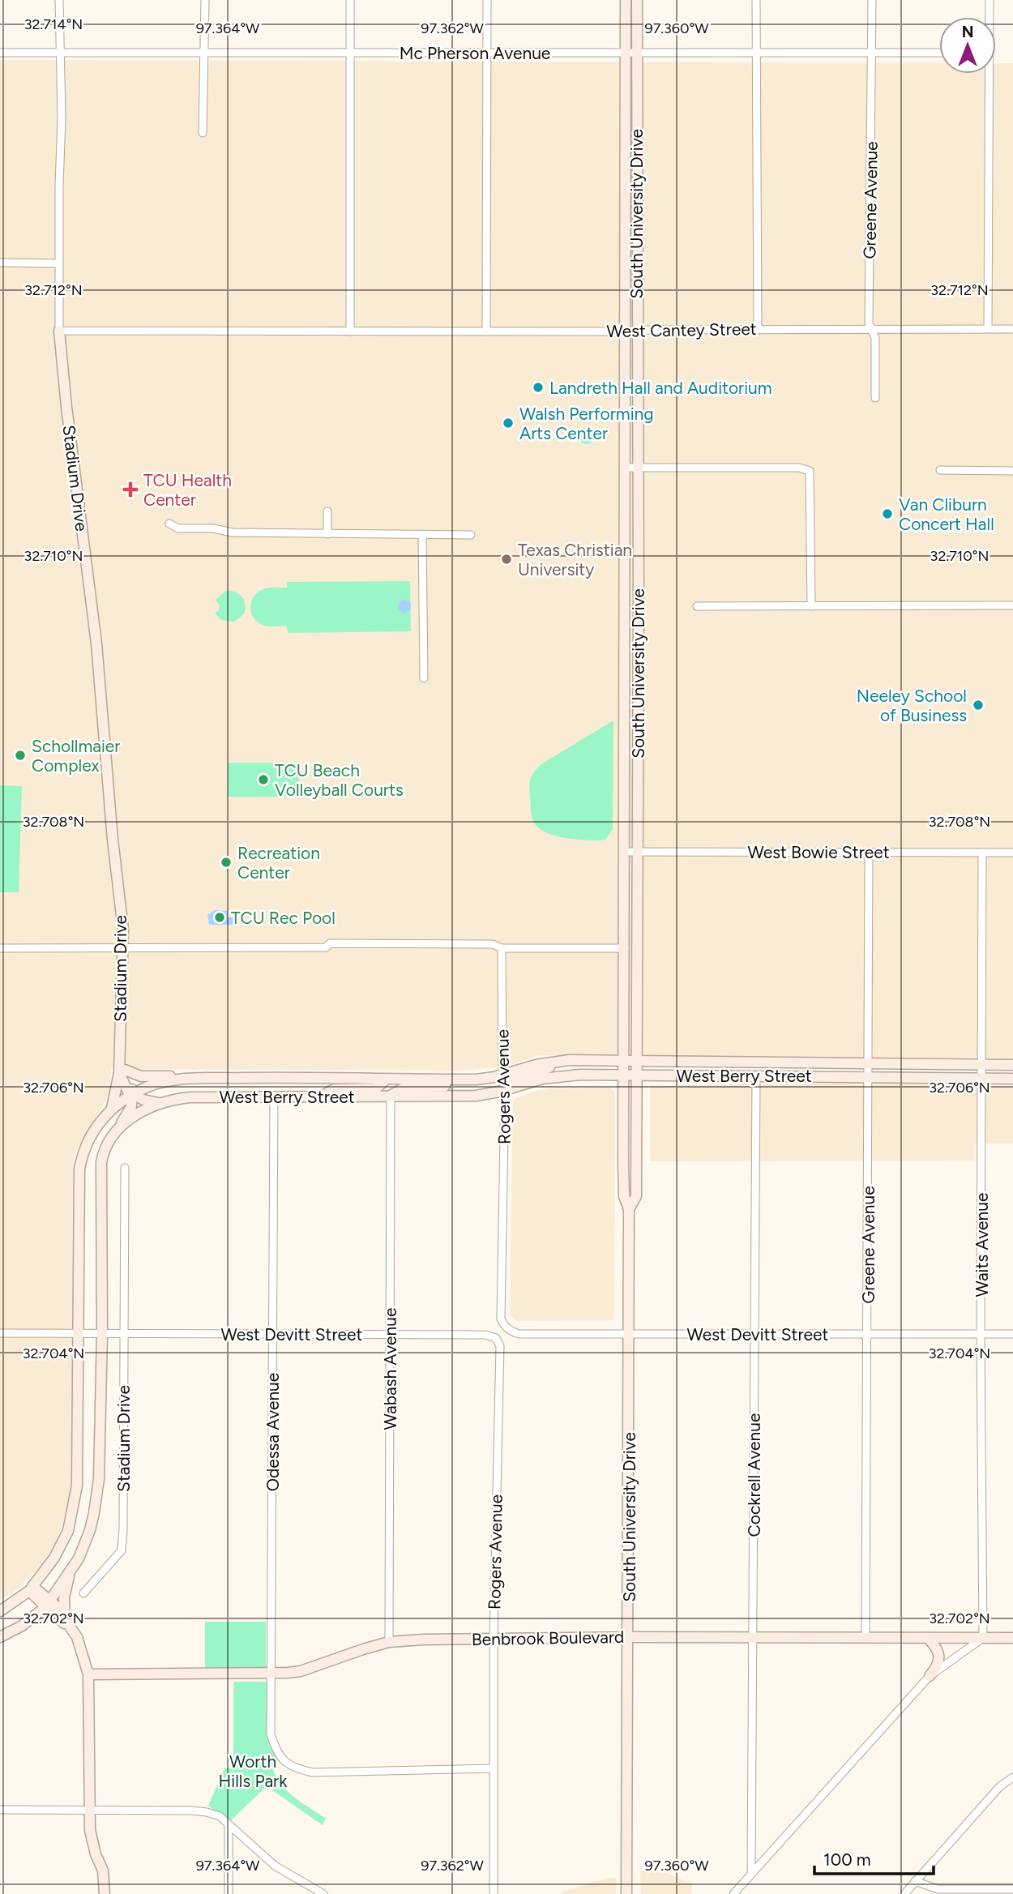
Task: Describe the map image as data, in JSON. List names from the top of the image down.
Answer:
{
  "streets": {
    "main road": [
      "South University Drive",
      "Stadium Drive",
      "West Berry Street",
      "Benbrook Boulevard"
    ],
    "street": [
      "Mc Pherson Avenue",
      "Greene Avenue",
      "West Cantey Street",
      "West Bowie Street",
      "Rogers Avenue",
      "Waits Avenue",
      "West Devitt Street",
      "Wabash Avenue",
      "Odessa Avenue",
      "Cockrell Avenue"
    ]
  },
  "crossings": [
    ["Mc Pherson Avenue", "Greene Avenue"],
    ["Mc Pherson Avenue", "South University Drive"],
    ["Mc Pherson Avenue", "Stadium Drive"],
    ["Greene Avenue", "West Cantey Street"],
    ["Greene Avenue", "West Bowie Street"],
    ["Greene Avenue", "West Berry Street"],
    ["Greene Avenue", "West Devitt Street"],
    ["Greene Avenue", "Benbrook Boulevard"],
    ["South University Drive", "West Cantey Street"],
    ["South University Drive", "West Bowie Street"],
    ["South University Drive", "West Berry Street"],
    ["South University Drive", "West Devitt Street"],
    ["South University Drive", "Benbrook Boulevard"],
    ["West Cantey Street", "Stadium Drive"],
    ["Stadium Drive", "West Berry Street"],
    ["Stadium Drive", "West Devitt Street"],
    ["West Bowie Street", "Waits Avenue"],
    ["West Berry Street", "Rogers Avenue"],
    ["West Berry Street", "Waits Avenue"],
    ["West Berry Street", "West Devitt Street"],
    ["West Berry Street", "Wabash Avenue"],
    ["West Berry Street", "Odessa Avenue"],
    ["West Berry Street", "Cockrell Avenue"],
    ["Rogers Avenue", "West Devitt Street"],
    ["Rogers Avenue", "Odessa Avenue"],
    ["Rogers Avenue", "Benbrook Boulevard"],
    ["Waits Avenue", "West Devitt Street"],
    ["Waits Avenue", "Benbrook Boulevard"],
    ["West Devitt Street", "Wabash Avenue"],
    ["West Devitt Street", "Odessa Avenue"],
    ["West Devitt Street", "Cockrell Avenue"],
    ["Wabash Avenue", "Benbrook Boulevard"],
    ["Odessa Avenue", "Benbrook Boulevard"],
    ["Cockrell Avenue", "Benbrook Boulevard"]
  ],
  "parks": ["Worth Hills Park"],
  "places": {
    "other": [
      "Landreth Hall and Auditorium",
      "Walsh Performing Arts Center",
      "Van Cliburn Concert Hall",
      "Texas Christian University",
      "Neeley School of Business",
      "Schollmaier Complex",
      "TCU Beach Volleyball Courts",
      "Recreation Center",
      "TCU Rec Pool"
    ],
    "health": ["TCU Health Center"]
  },
  "scale_bar": "100 m",
  "north": "top",
  "coordinates": [
    "32.714°N",
    "97.364°W",
    "97.362°W",
    "97.360°W",
    "32.712°N",
    "32.710°N",
    "32.708°N",
    "32.706°N",
    "32.704°N",
    "32.702°N"
  ]
}
